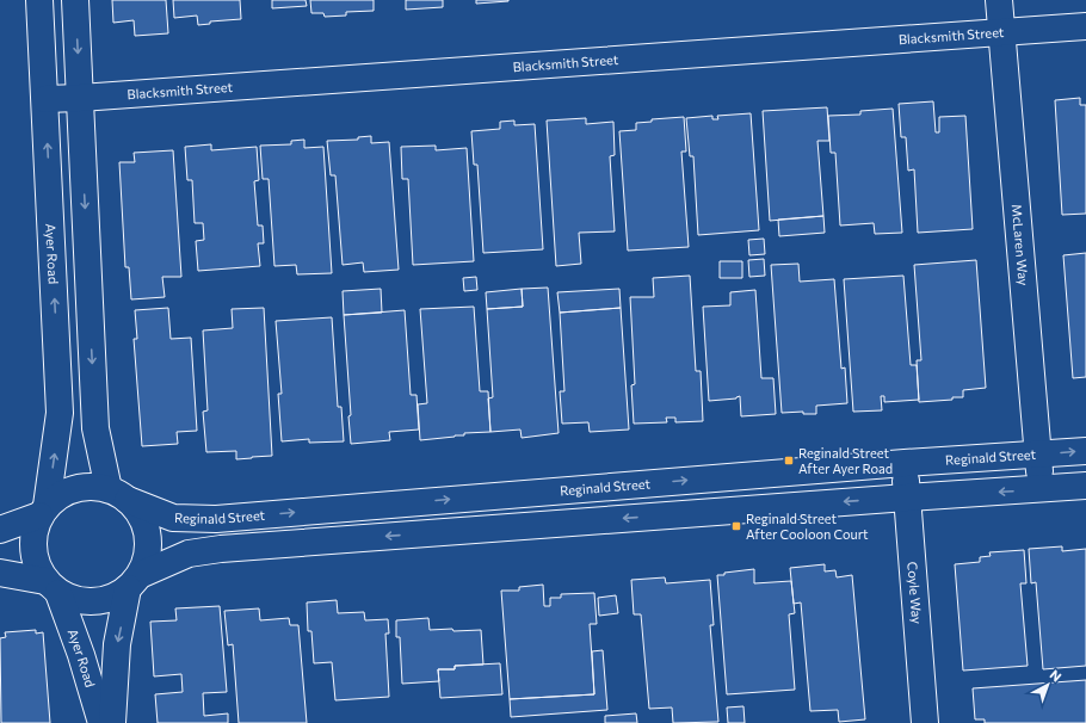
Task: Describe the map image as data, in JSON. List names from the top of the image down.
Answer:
{
  "streets": {
    "street": [
      "Blacksmith Street",
      "McLaren Way",
      "Ayer Road",
      "Reginald Street",
      "Coyle Way"
    ]
  },
  "crossings": [
    ["Blacksmith Street", "McLaren Way"],
    ["Blacksmith Street", "Ayer Road"],
    ["McLaren Way", "Reginald Street"],
    ["Ayer Road", "Reginald Street"],
    ["Reginald Street", "Coyle Way"]
  ],
  "places": {
    "transit": ["Reginald Street After Ayer Road", "Reginald Street After Cooloon Court"]
  },
  "north": "top right"
}
